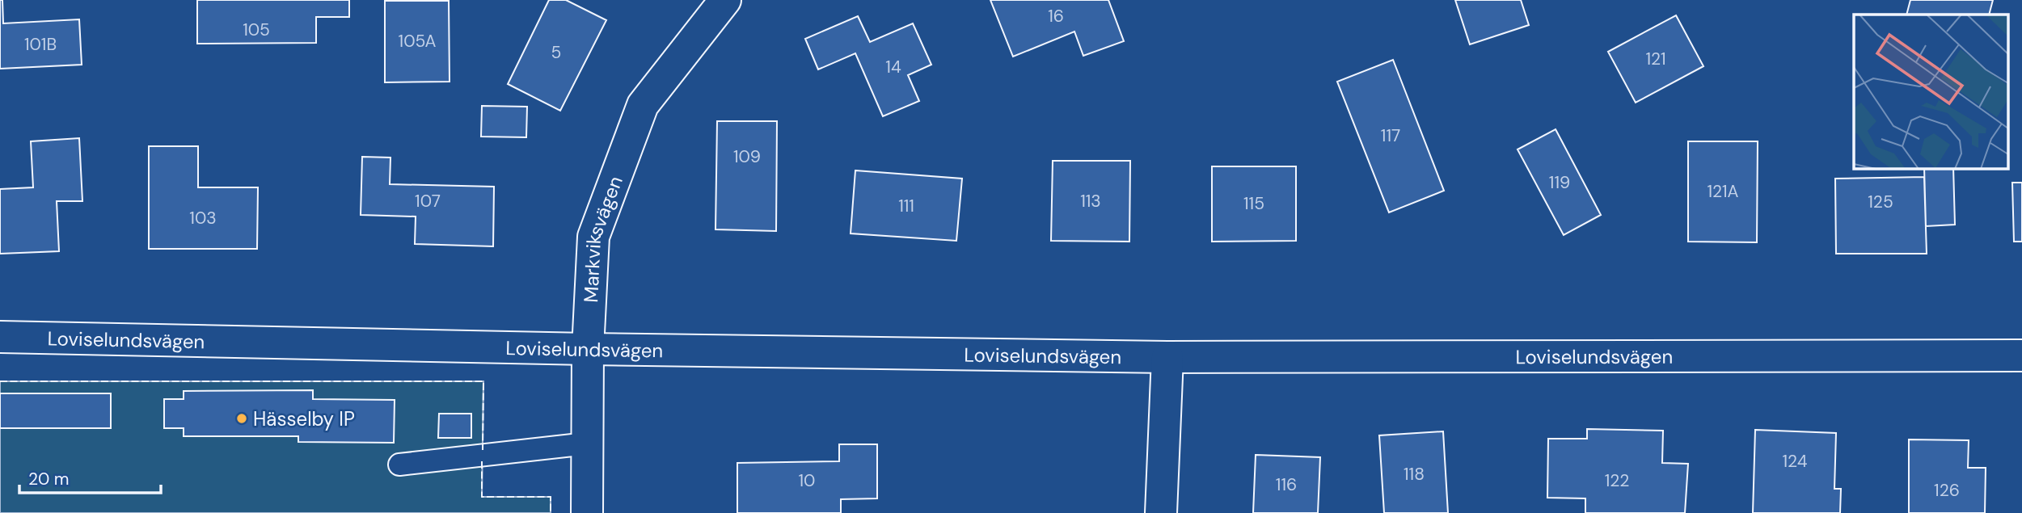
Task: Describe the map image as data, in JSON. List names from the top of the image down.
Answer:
{
  "streets": {
    "street": ["Markviksvägen", "Loviselundsvägen"]
  },
  "crossings": [
    ["Markviksvägen", "Loviselundsvägen"]
  ],
  "places": ["Hässelby IP"],
  "house_numbers": [
    "16",
    "105",
    "105A",
    "101B",
    "5",
    "121",
    "14",
    "117",
    "109",
    "119",
    "121A",
    "107",
    "113",
    "125",
    "115",
    "111",
    "103",
    "124",
    "118",
    "10",
    "122",
    "116",
    "126"
  ],
  "scale_bar": "20 m"
}
